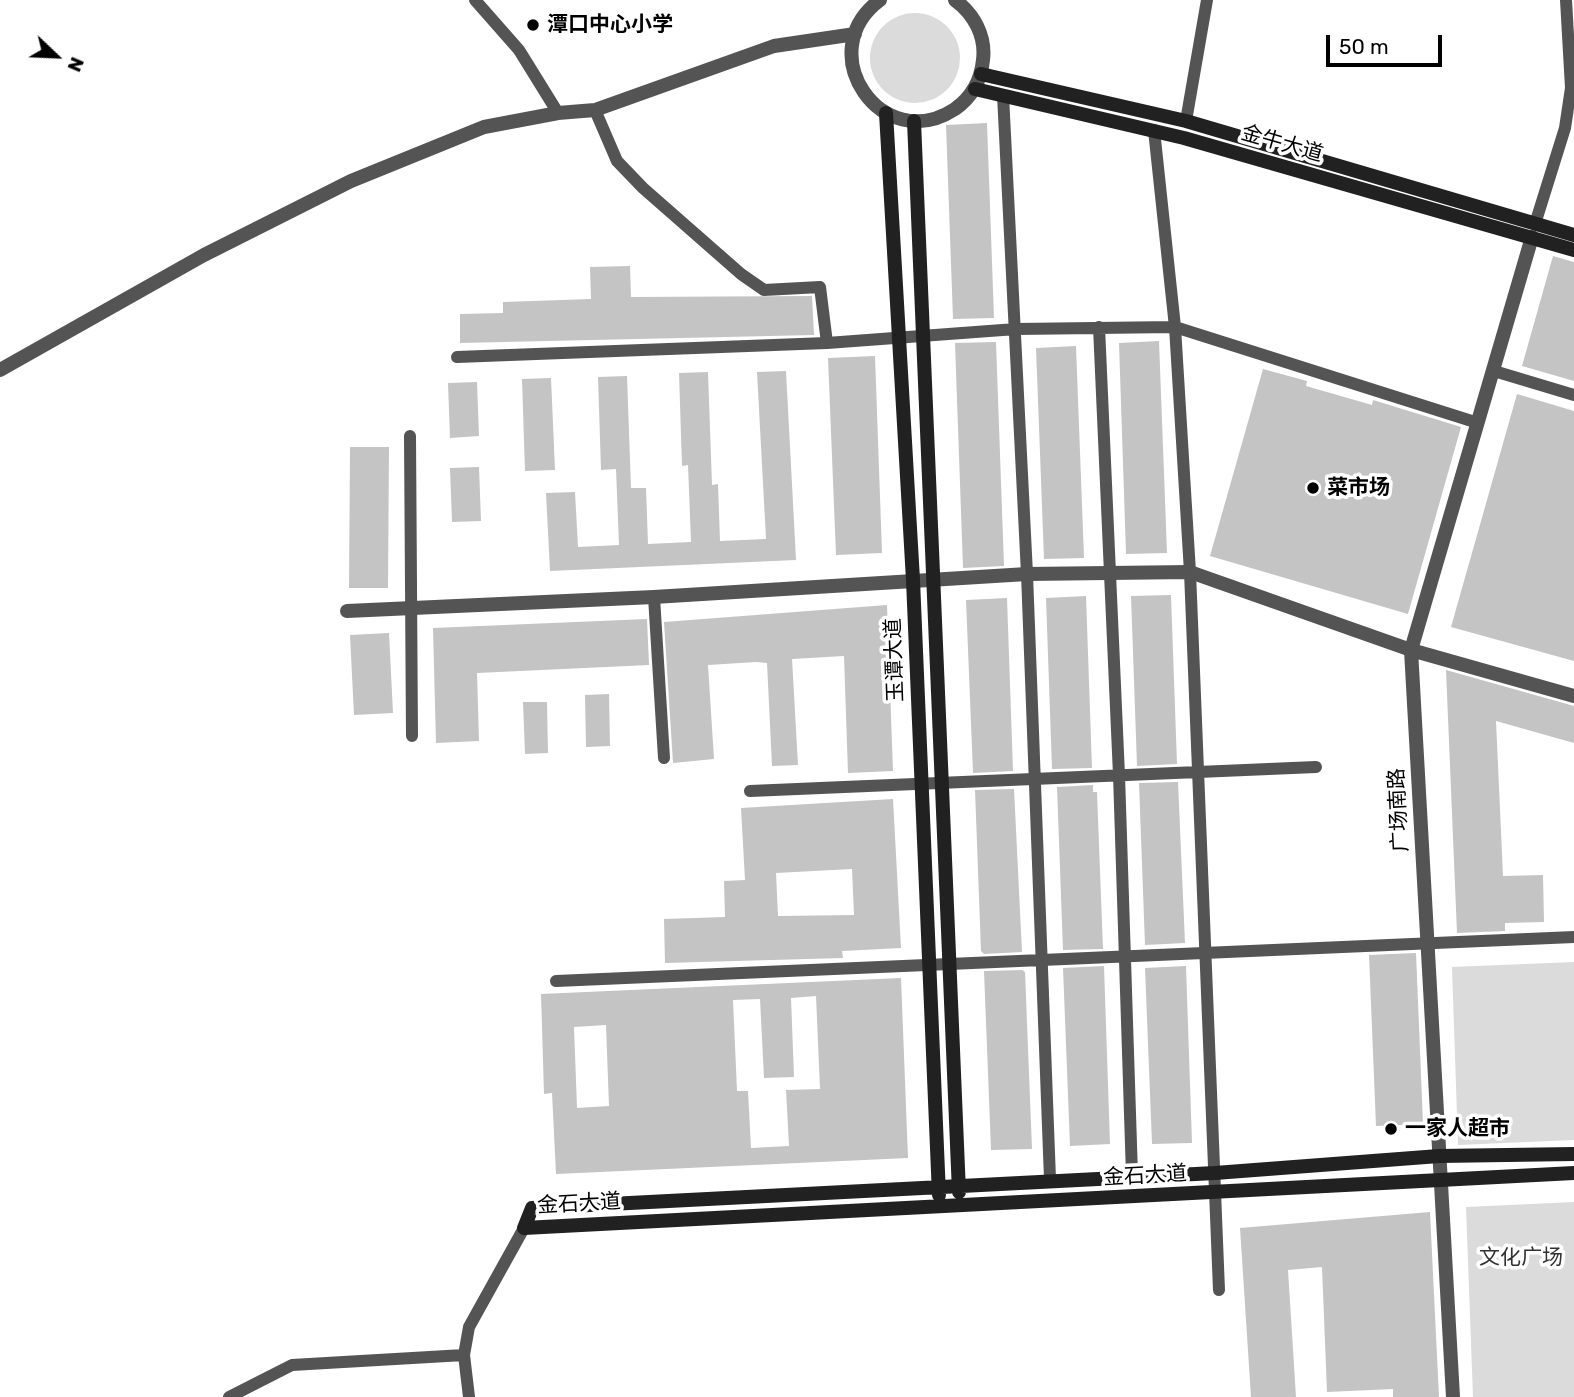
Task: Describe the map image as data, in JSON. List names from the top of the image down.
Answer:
{
  "streets": {
    "main road": ["金牛大道", "玉谭大道", "金石大道"],
    "street": ["广场南路"]
  },
  "crossings": [
    ["金牛大道", "广场南路"],
    ["玉谭大道", "金石大道"],
    ["广场南路", "金石大道"]
  ],
  "parks": ["文化广场"],
  "places": ["潭口中心小学", "菜市场", "一家人超市"],
  "scale_bar": "50 m",
  "north": "bottom right"
}
